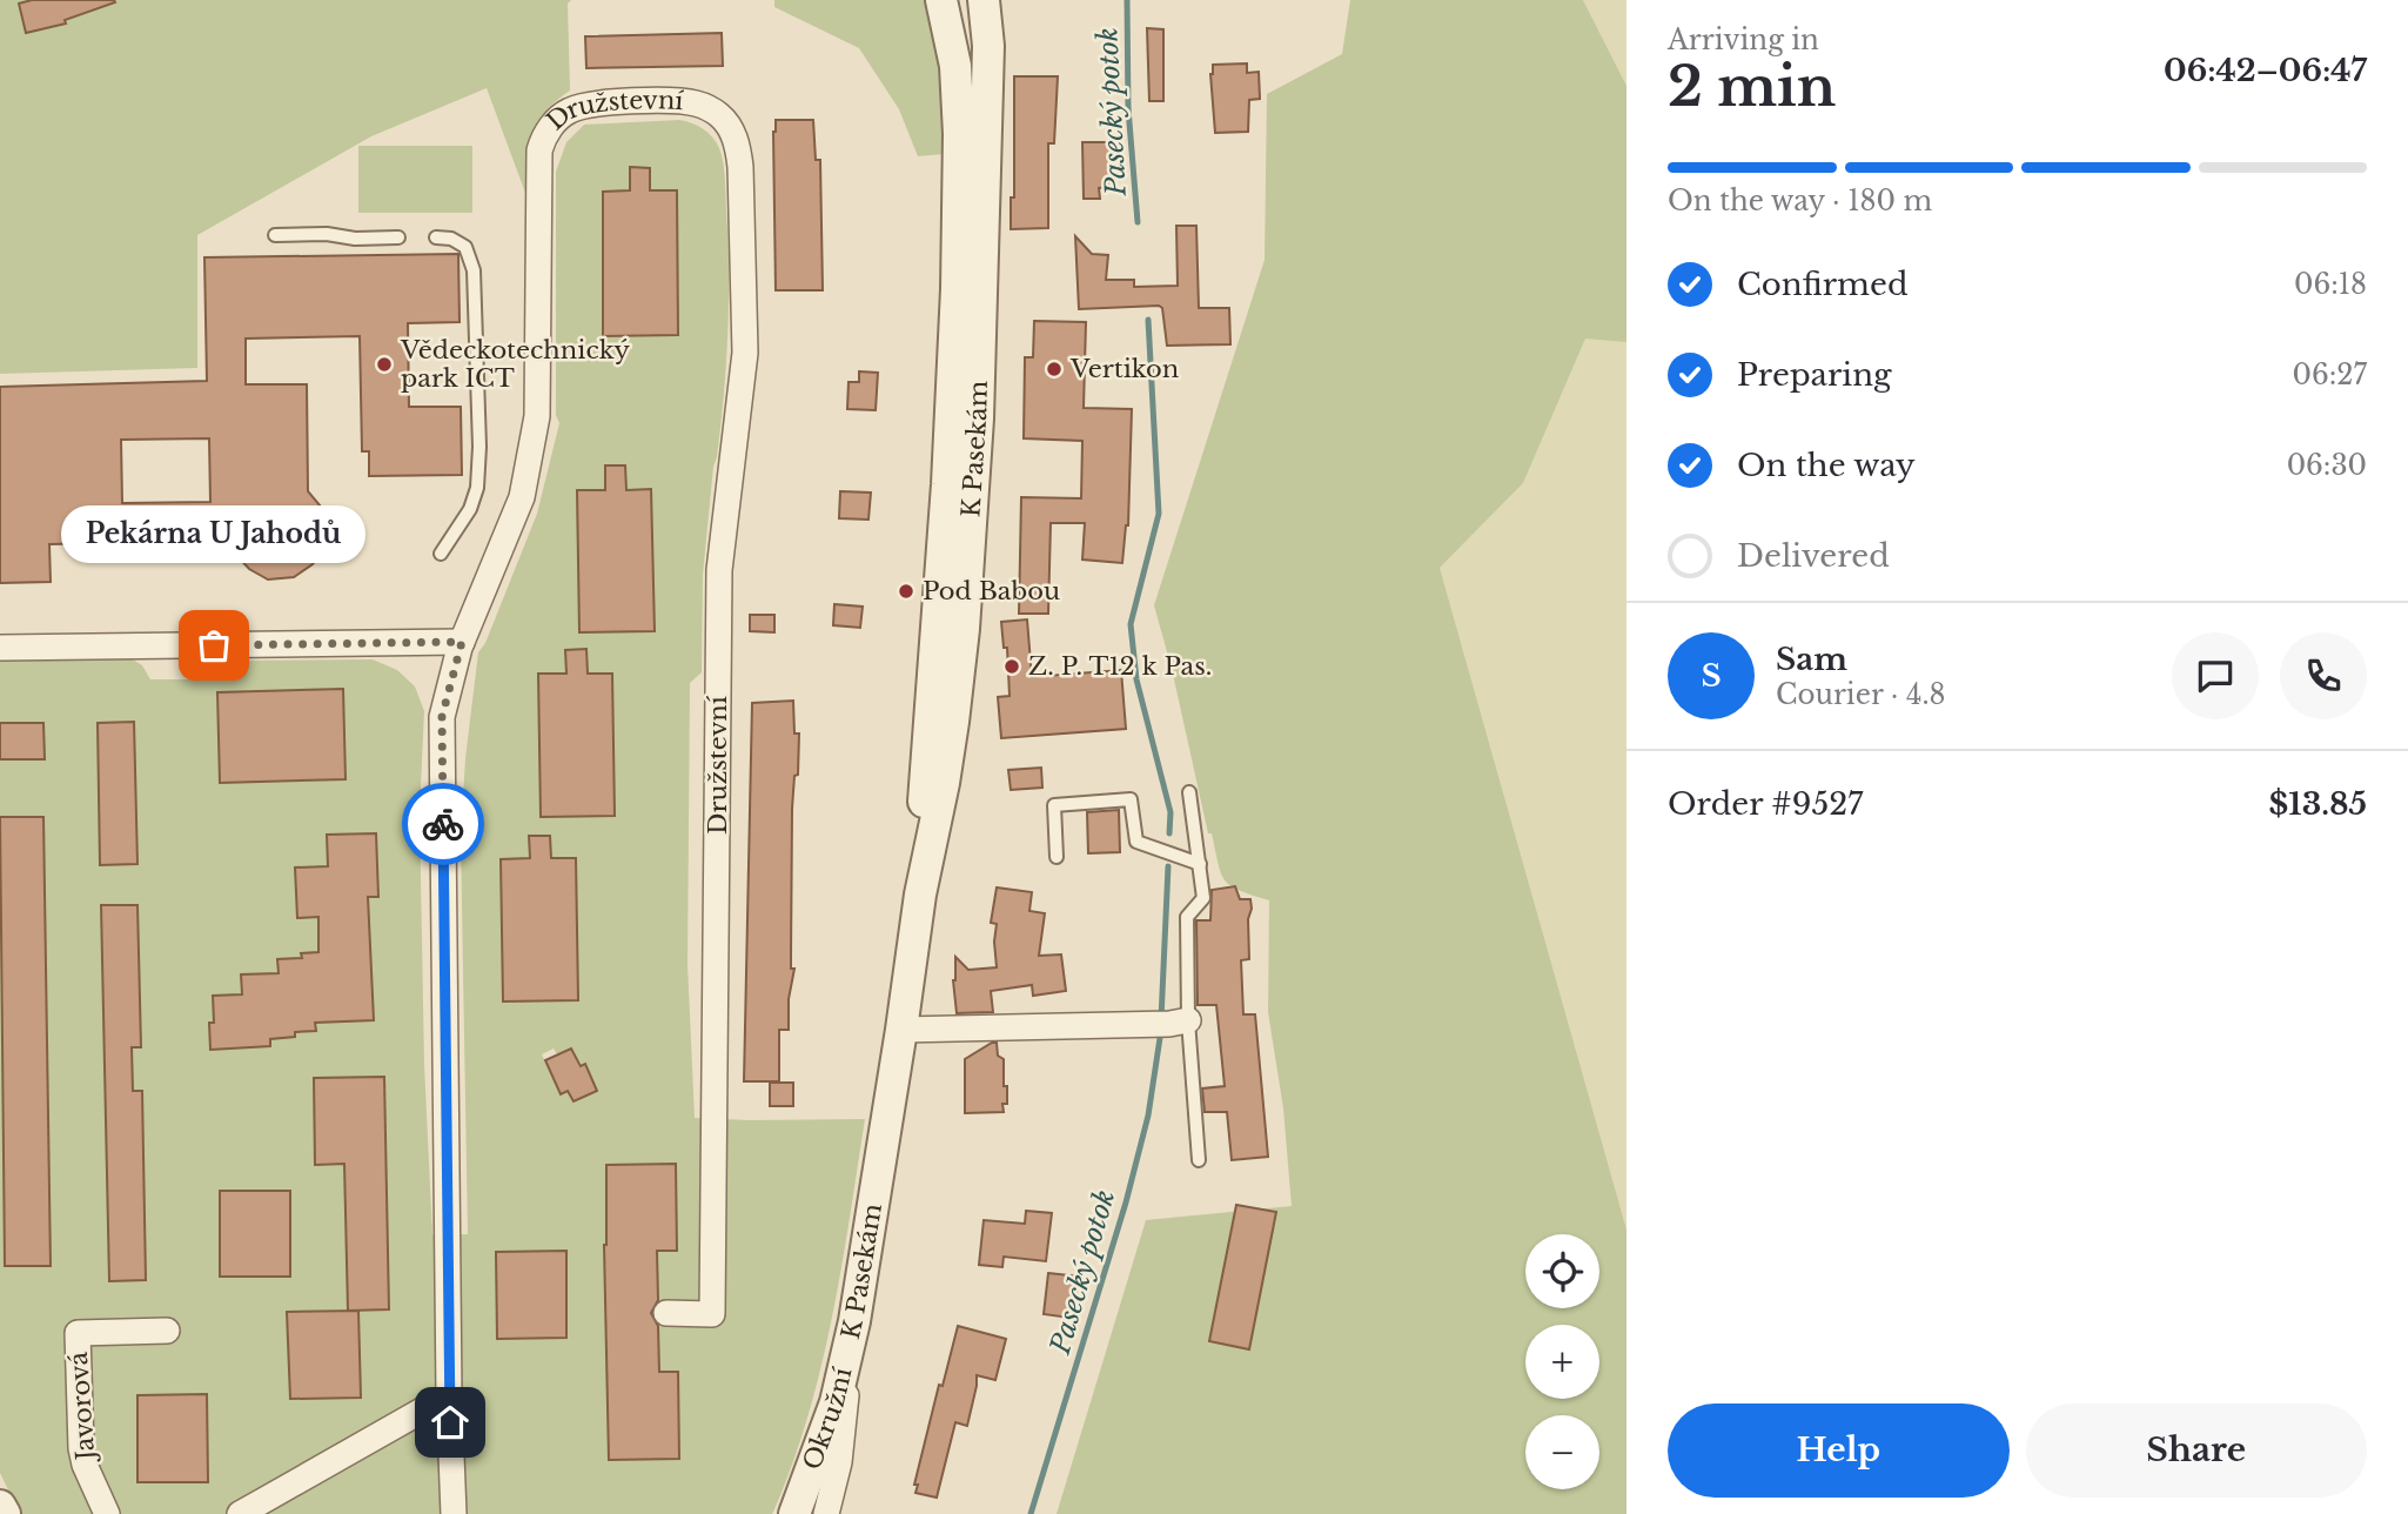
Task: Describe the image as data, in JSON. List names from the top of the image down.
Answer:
{
  "streets": {
    "street": [
      "Družstevní",
      "K Pasekám",
      "Javorová",
      "Okružní"
    ]
  },
  "crossings": [
    ["K Pasekám", "Okružní"]
  ],
  "water": ["Pasecký potok"],
  "places": [
    "Vědeckotechnický park ICT",
    "Vertikon",
    "Pod Babou",
    "Pekárna U Jahodů",
    "Z. P. T12 k Pas."
  ],
  "page": {
    "heading": ["2 min", "Arriving in", "06:42–06:47"],
    "panel": [
      "Sam",
      "Courier · 4.8",
      "Order #9527",
      "$13.85"
    ],
    "bar": "On the way · 180 m",
    "list": [
      ["Confirmed", "06:18"],
      ["Preparing", "06:27"],
      ["On the way", "06:30"],
      "Delivered"
    ],
    "bubble": "Pekárna U Jahodů",
    "round": "S",
    "map_buttons": ["+", "−"],
    "buttons": ["Help", "Share"]
  }
}
